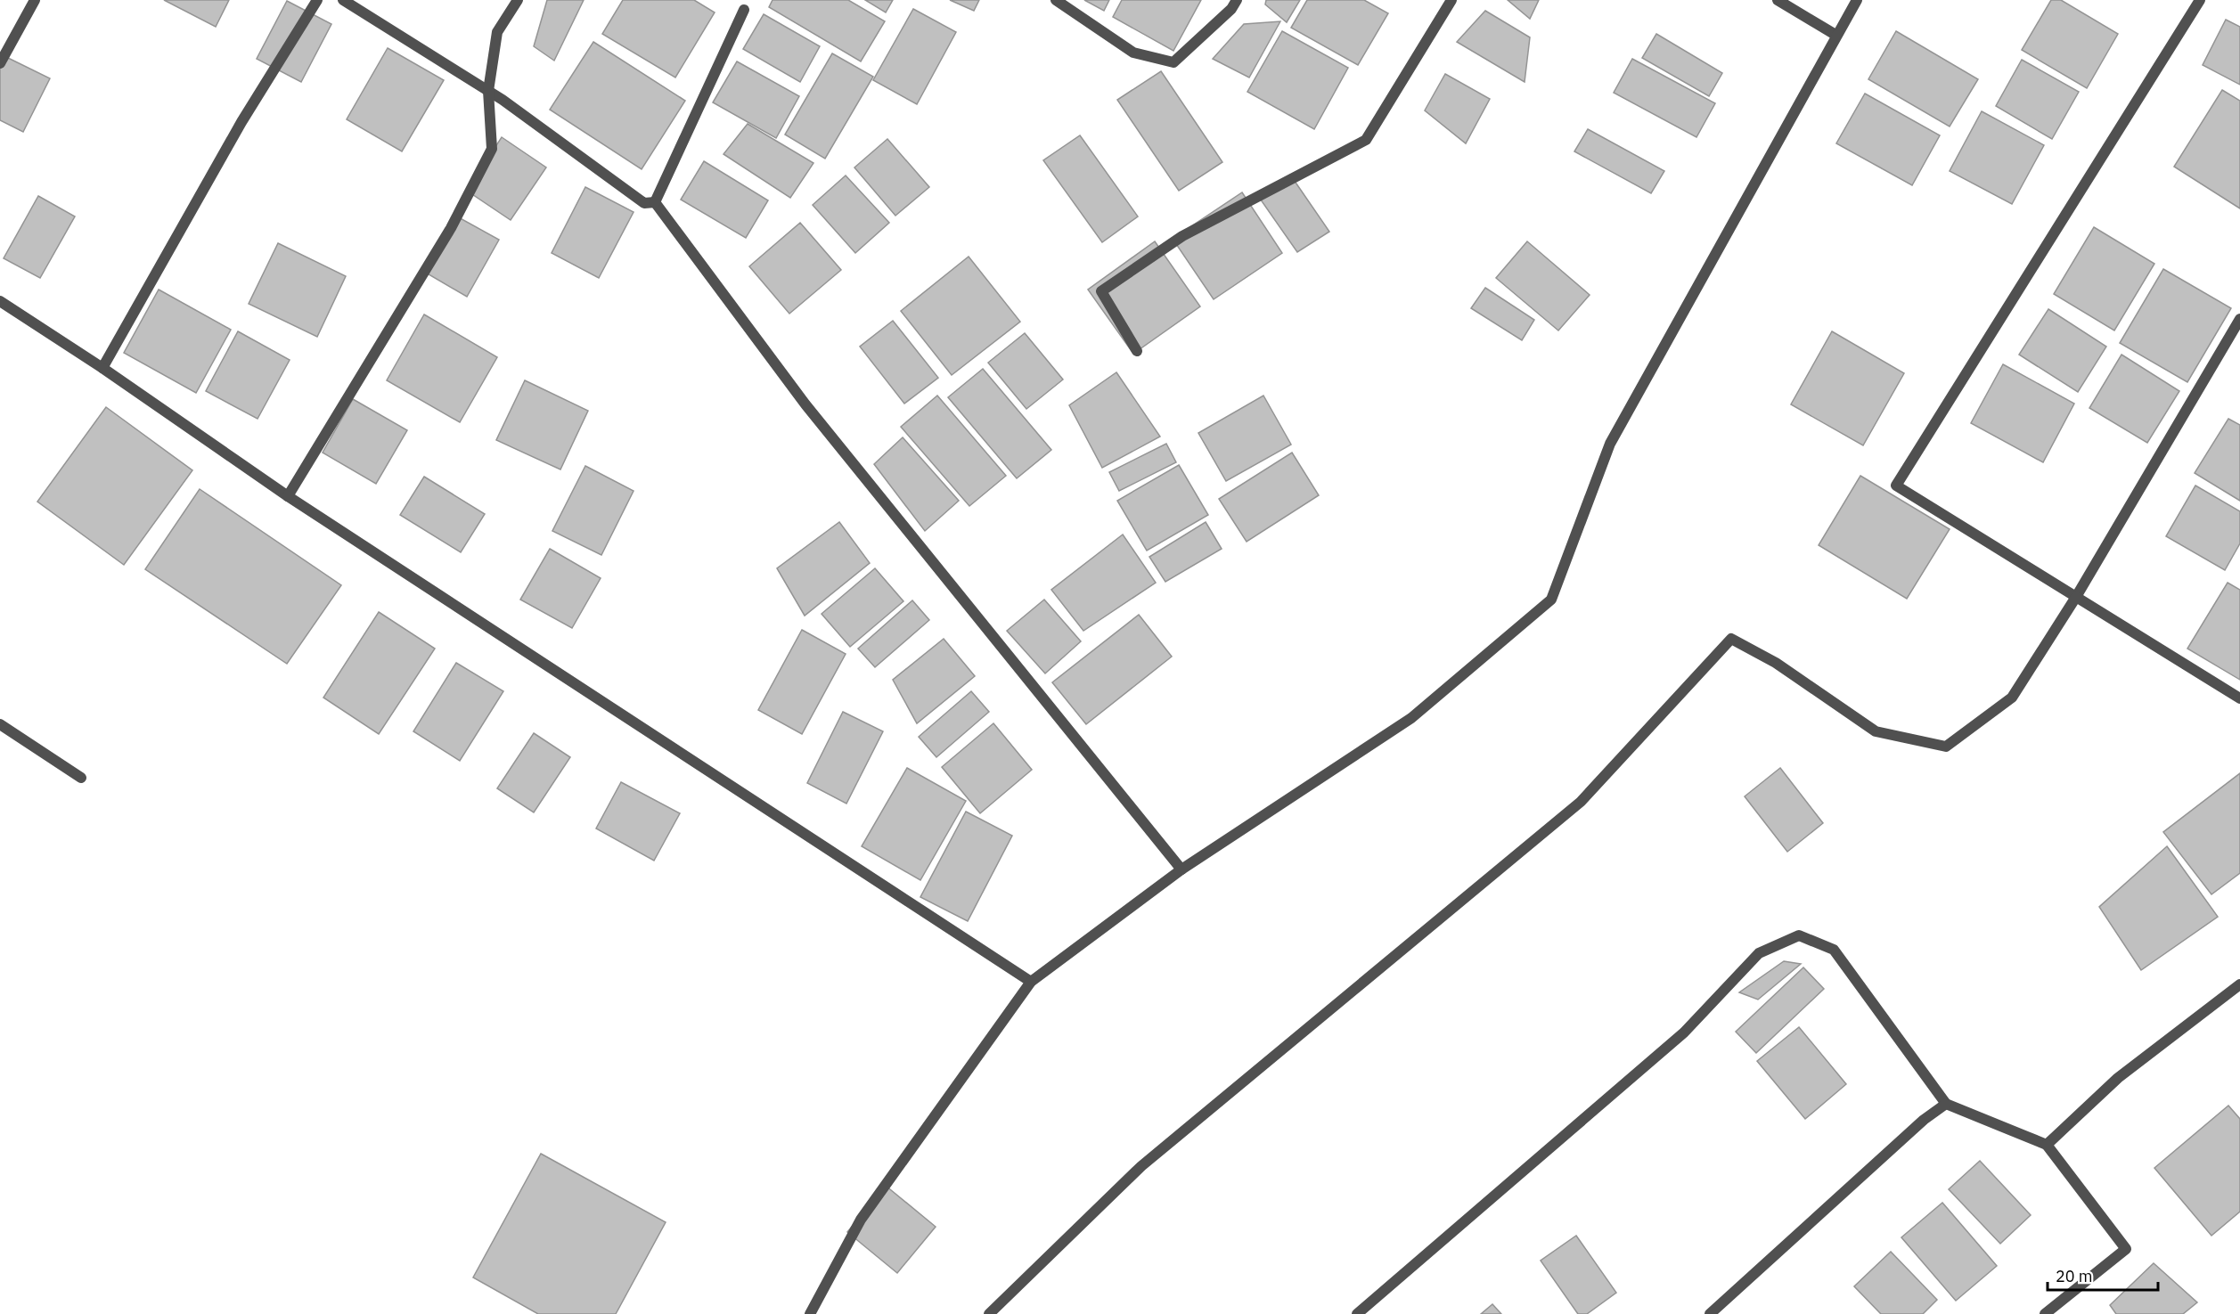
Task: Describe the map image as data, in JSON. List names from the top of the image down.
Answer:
{
  "scale_bar": "20 m"
}
